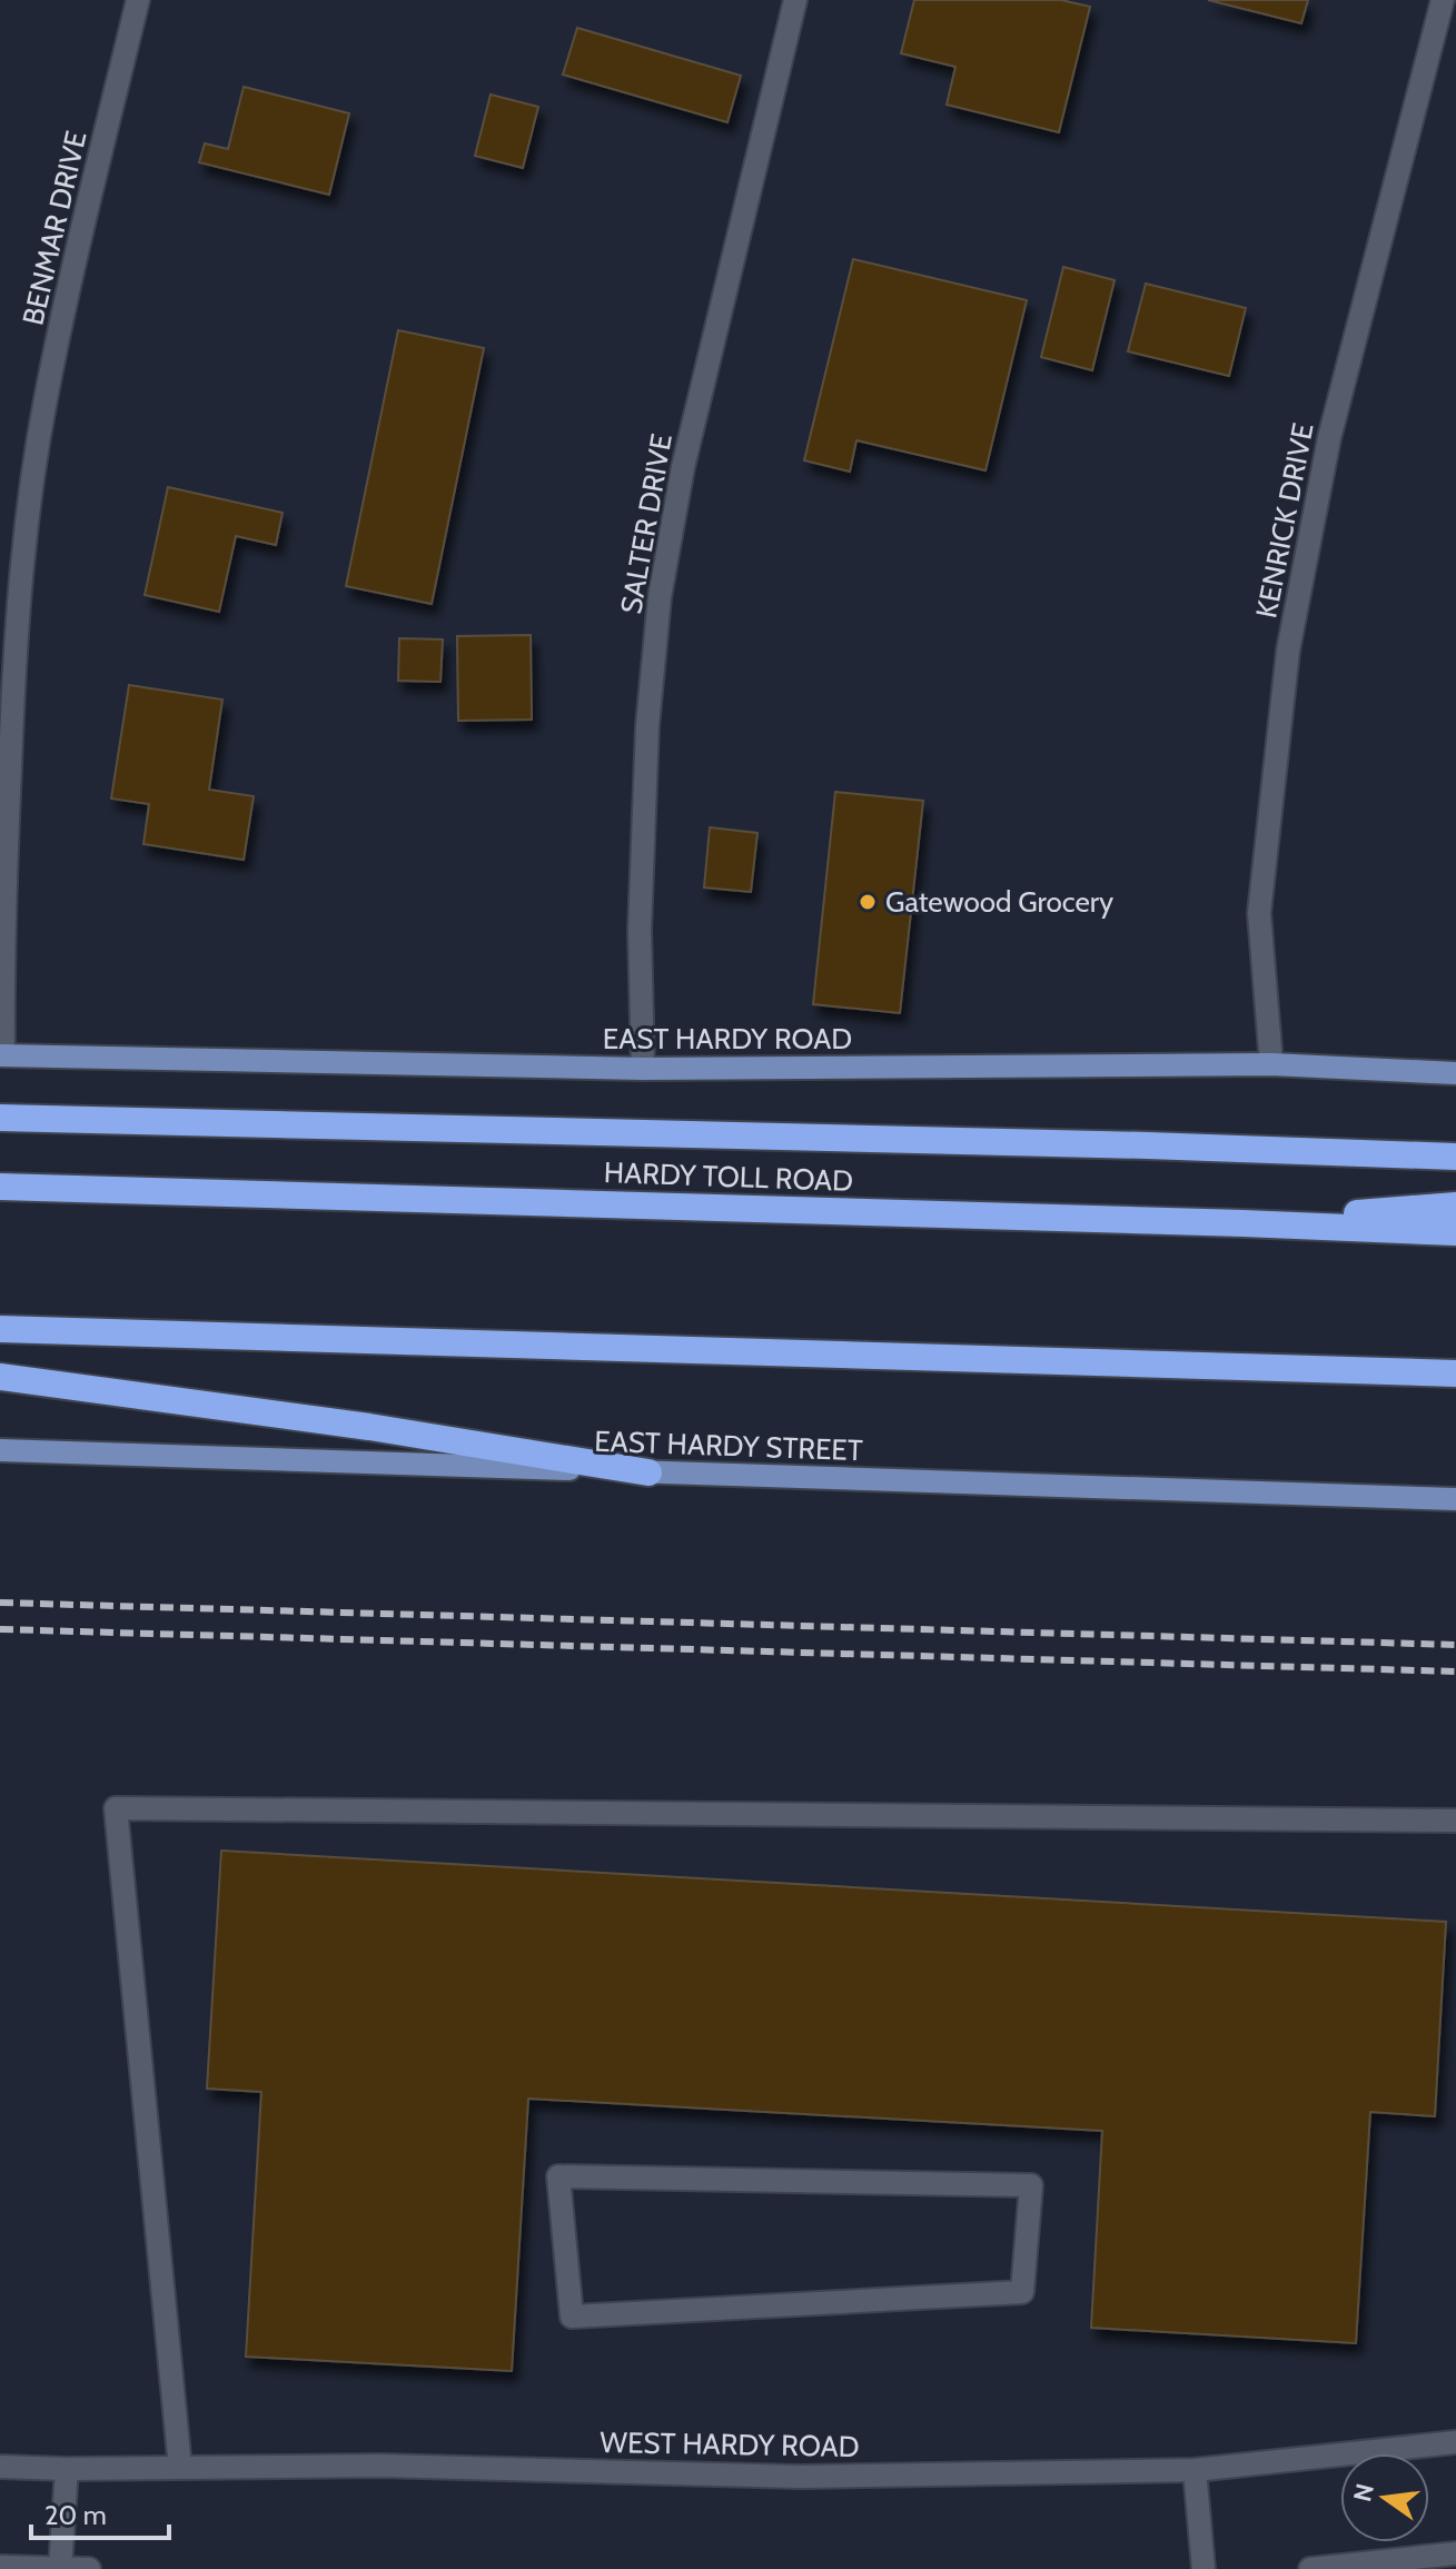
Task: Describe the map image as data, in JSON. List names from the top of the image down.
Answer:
{
  "streets": {
    "highway": ["HARDY TOLL ROAD"],
    "main road": ["EAST HARDY ROAD", "EAST HARDY STREET"],
    "street": [
      "BENMAR DRIVE",
      "KENRICK DRIVE",
      "SALTER DRIVE",
      "WEST HARDY ROAD"
    ]
  },
  "crossings": [
    ["BENMAR DRIVE", "EAST HARDY ROAD"],
    ["KENRICK DRIVE", "EAST HARDY ROAD"],
    ["SALTER DRIVE", "EAST HARDY ROAD"]
  ],
  "places": ["Gatewood Grocery"],
  "scale_bar": "20 m",
  "north": "left"
}
